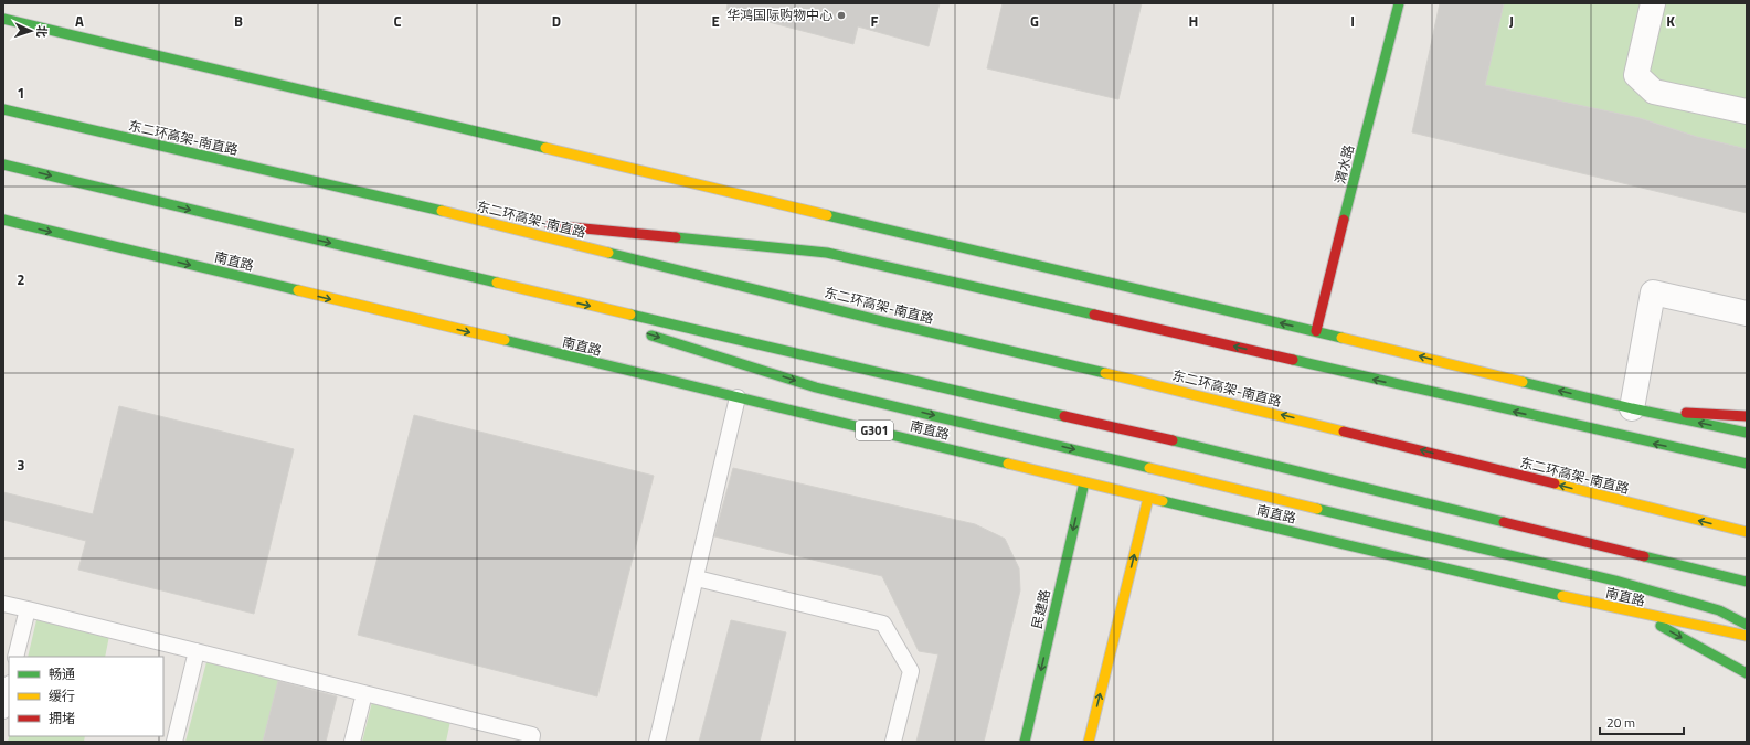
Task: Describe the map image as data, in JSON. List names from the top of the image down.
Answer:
{
  "streets": {
    "main road": [
      "东二环高架-南直路",
      "渭水路",
      "南直路",
      "G301",
      "民建路"
    ]
  },
  "crossings": [
    ["南直路", "民建路"]
  ],
  "places": ["华鸿国际购物中心"],
  "legend": ["畅通", "缓行", "拥堵"],
  "scale_bar": "20 m",
  "north": "right",
  "grid": {
    "columns": [
      "A",
      "B",
      "C",
      "D",
      "E",
      "F",
      "G",
      "H",
      "I",
      "J",
      "K"
    ],
    "rows": ["1", "2", "3"]
  }
}
